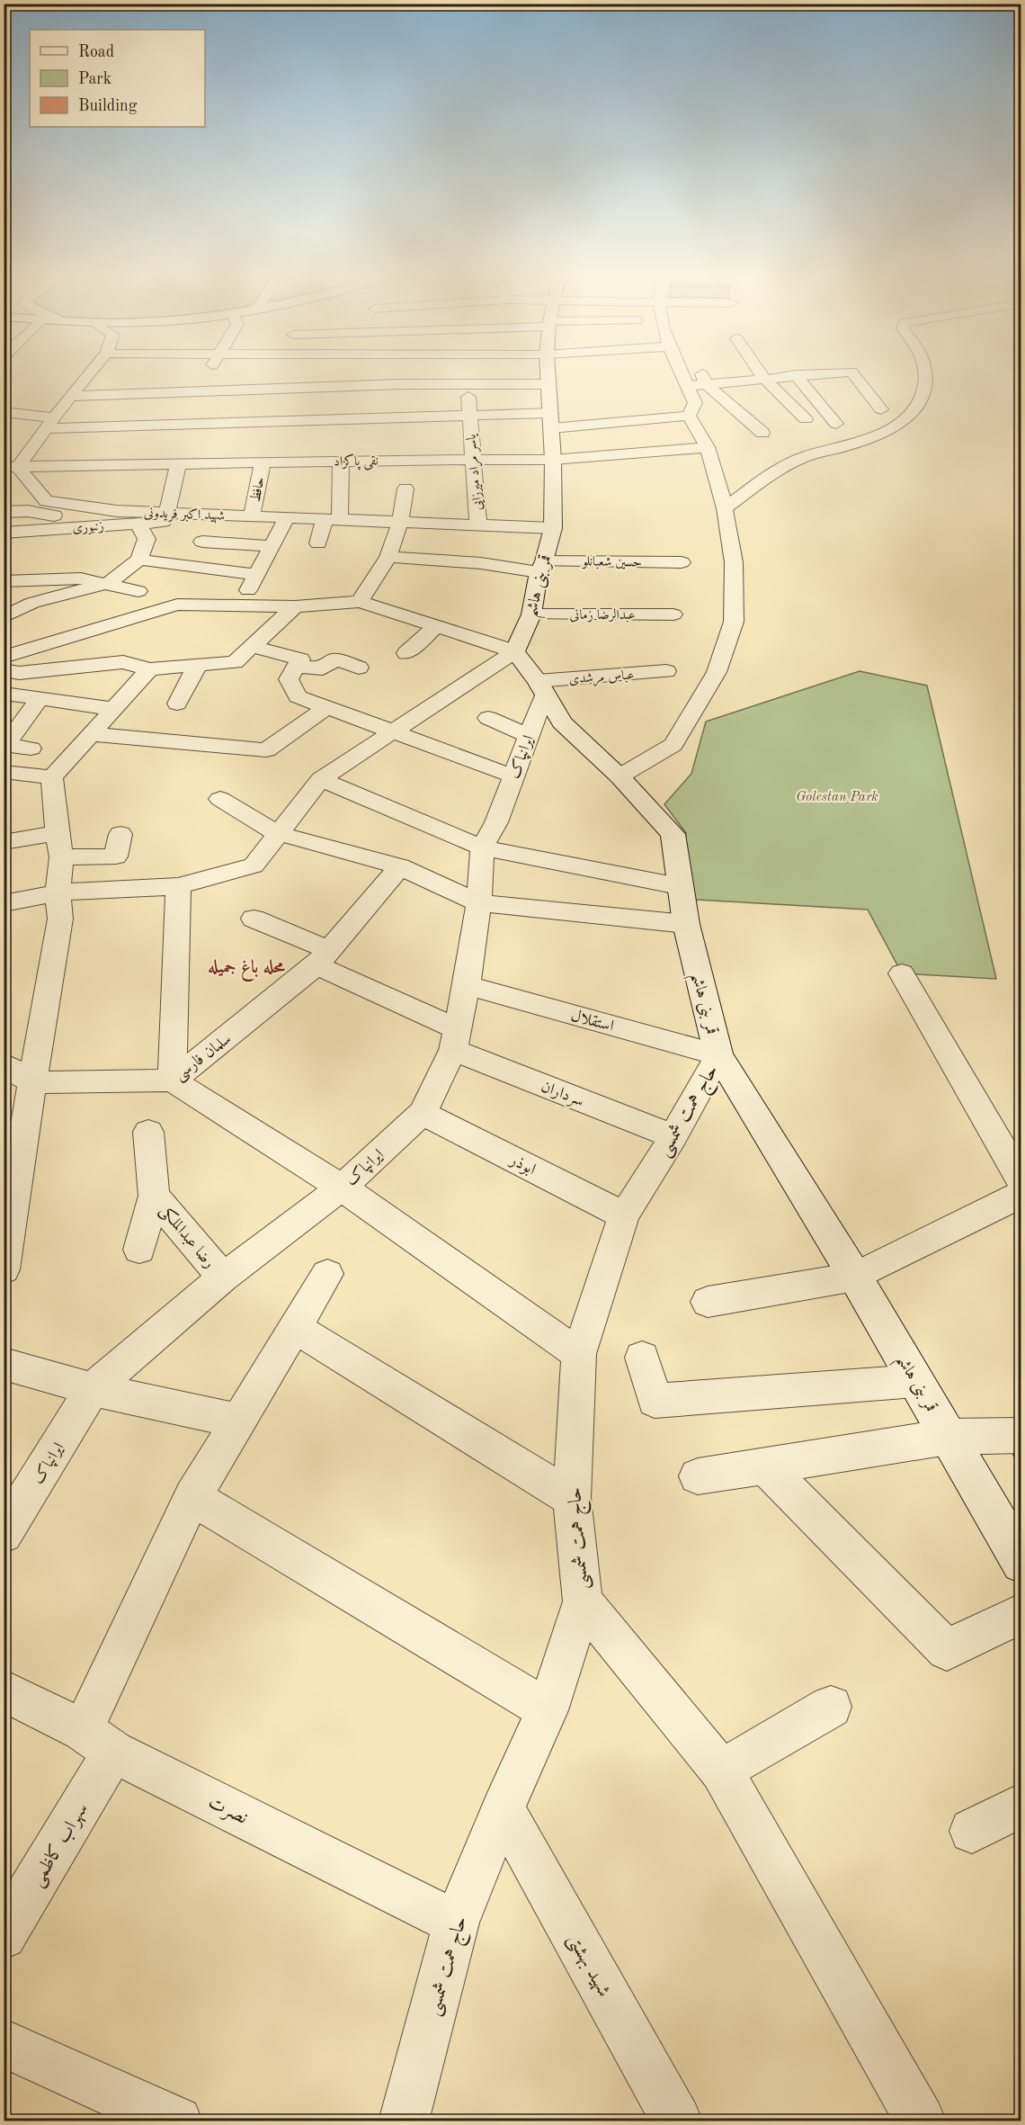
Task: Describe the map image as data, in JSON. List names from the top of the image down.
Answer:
{
  "streets": {
    "street": [
      "نقی پاکزاد",
      "یاسر مراد میرزایی",
      "حافظ",
      "شهید اکبر فریدونی",
      "زنبوری",
      "حسین شعبانلو",
      "قمر بنی هاشم",
      "عبدالرضا زمانی",
      "عباس مرشدی",
      "ایرانپاک",
      "استقلال",
      "سلمان فارسی",
      "سرداران",
      "حاج همت شمسی",
      "ابوذر",
      "رضا عبدالملکی",
      "نصرت",
      "سهراب کاظمی",
      "شهید بهشتی"
    ]
  },
  "crossings": [
    ["نقی پاکزاد", "یاسر مراد میرزایی"],
    ["نقی پاکزاد", "حافظ"],
    ["نقی پاکزاد", "شهید اکبر فریدونی"],
    ["نقی پاکزاد", "قمر بنی هاشم"],
    ["یاسر مراد میرزایی", "شهید اکبر فریدونی"],
    ["حافظ", "شهید اکبر فریدونی"],
    ["شهید اکبر فریدونی", "زنبوری"],
    ["شهید اکبر فریدونی", "قمر بنی هاشم"],
    ["حسین شعبانلو", "قمر بنی هاشم"],
    ["قمر بنی هاشم", "عبدالرضا زمانی"],
    ["قمر بنی هاشم", "عباس مرشدی"],
    ["قمر بنی هاشم", "ایرانپاک"],
    ["قمر بنی هاشم", "استقلال"],
    ["قمر بنی هاشم", "حاج همت شمسی"],
    ["عباس مرشدی", "ایرانپاک"],
    ["ایرانپاک", "استقلال"],
    ["ایرانپاک", "سرداران"],
    ["ایرانپاک", "ابوذر"],
    ["ایرانپاک", "رضا عبدالملکی"],
    ["استقلال", "حاج همت شمسی"],
    ["سرداران", "حاج همت شمسی"],
    ["حاج همت شمسی", "ابوذر"],
    ["حاج همت شمسی", "نصرت"],
    ["حاج همت شمسی", "شهید بهشتی"],
    ["نصرت", "سهراب کاظمی"]
  ],
  "districts": ["محله باغ‌ جمیله"],
  "parks": ["Golestan Park"],
  "legend": ["Road", "Park", "Building"]
}
